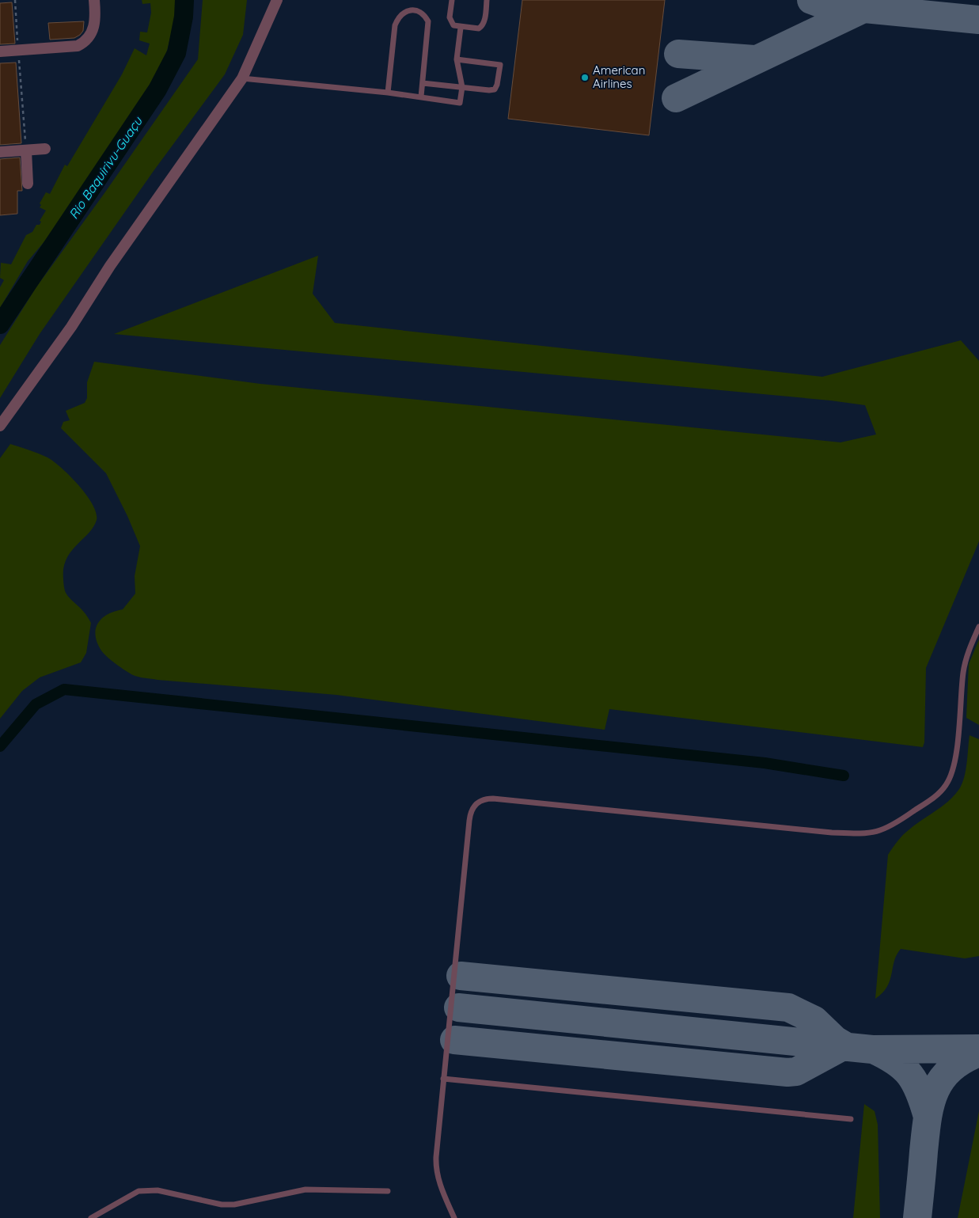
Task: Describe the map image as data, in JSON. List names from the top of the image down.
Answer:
{
  "water": ["Rio Baquirivu-Guaçu"],
  "places": ["American Airlines"]
}
